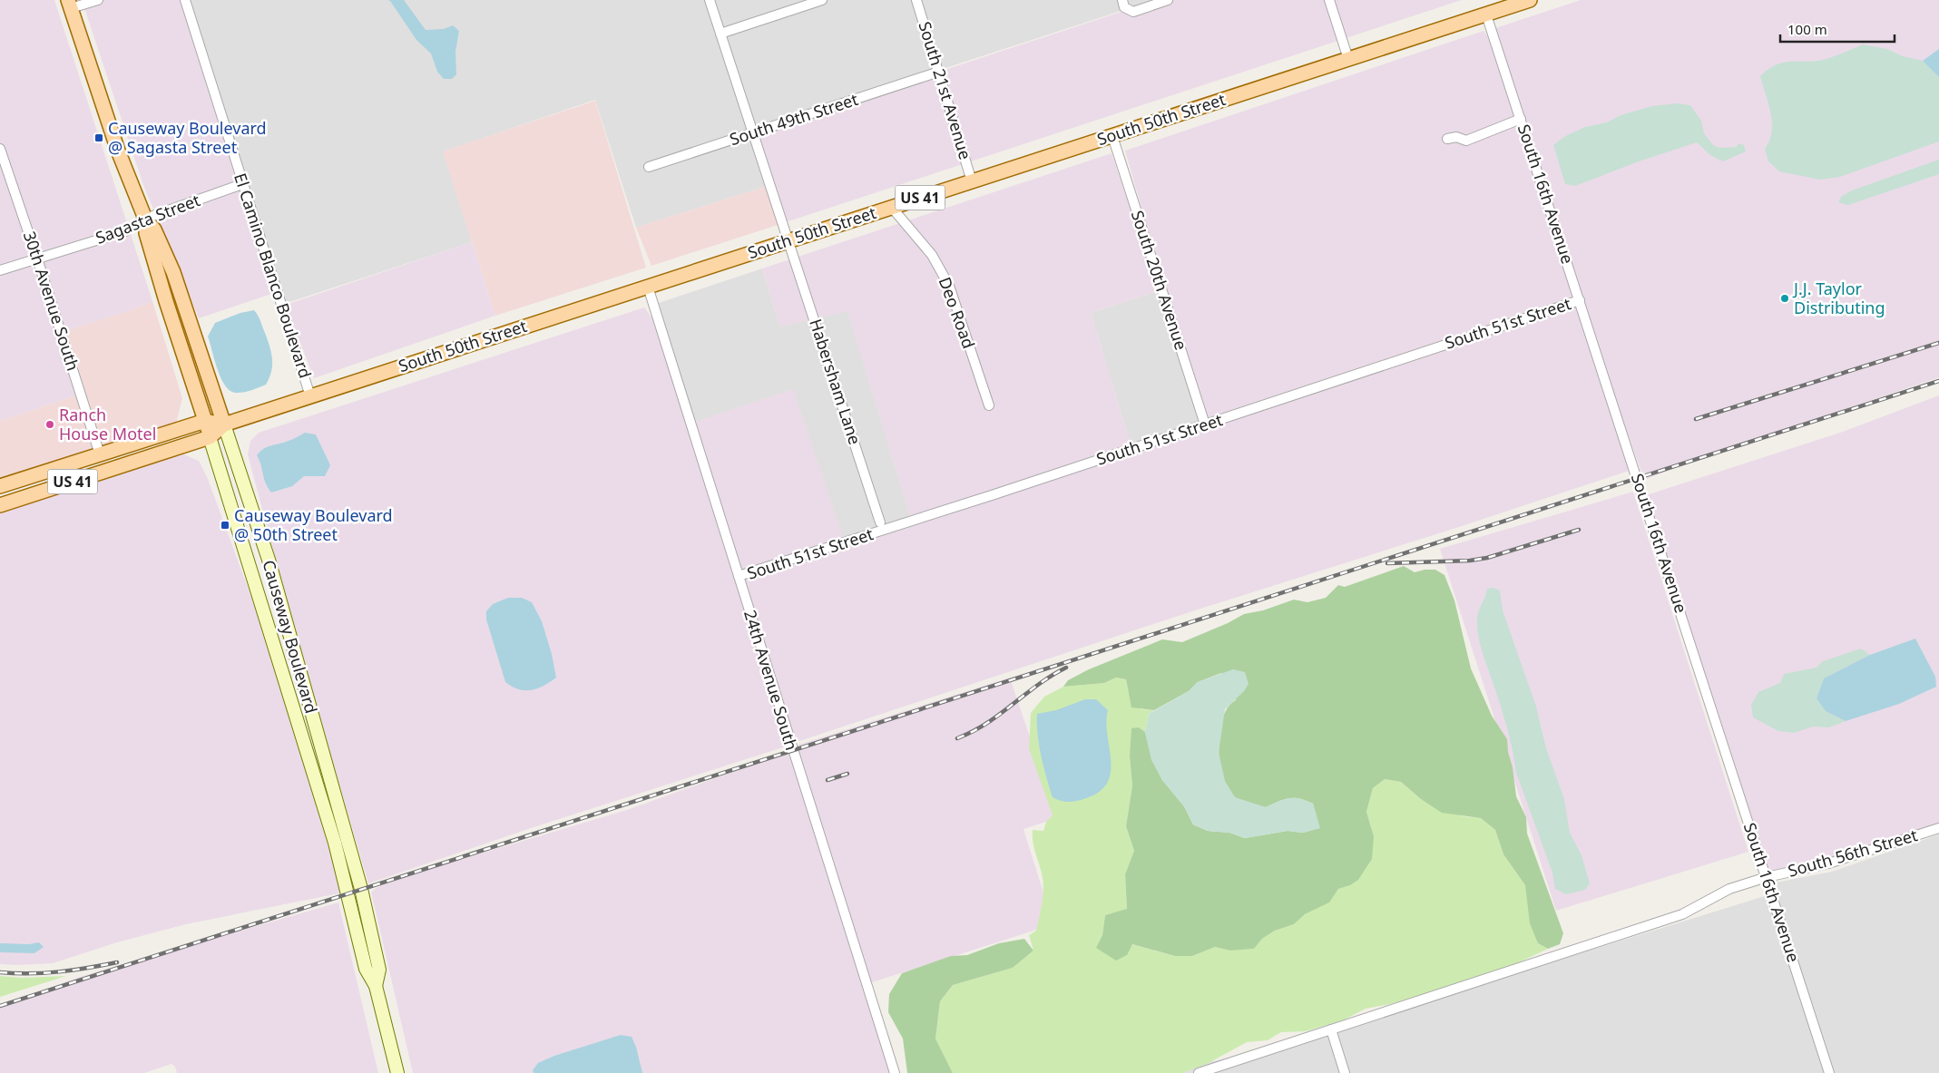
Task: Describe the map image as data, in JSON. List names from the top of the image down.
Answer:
{
  "streets": {
    "main road": ["South 50th Street", "US 41", "Causeway Boulevard"],
    "street": [
      "South 21st Avenue",
      "South 49th Street",
      "South 16th Avenue",
      "Sagasta Street",
      "El Camino Blanco Boulevard",
      "South 20th Avenue",
      "30th Avenue South",
      "Deo Road",
      "South 51st Street",
      "Habersham Lane",
      "24th Avenue South",
      "South 56th Street"
    ]
  },
  "crossings": [
    ["South 21st Avenue", "South 49th Street"],
    ["South 21st Avenue", "South 50th Street"],
    ["South 49th Street", "Habersham Lane"],
    ["South 50th Street", "South 16th Avenue"],
    ["South 50th Street", "El Camino Blanco Boulevard"],
    ["South 50th Street", "South 20th Avenue"],
    ["South 50th Street", "30th Avenue South"],
    ["South 50th Street", "Deo Road"],
    ["South 50th Street", "Habersham Lane"],
    ["South 50th Street", "Causeway Boulevard"],
    ["South 50th Street", "24th Avenue South"],
    ["South 16th Avenue", "South 51st Street"],
    ["South 16th Avenue", "South 56th Street"],
    ["Sagasta Street", "El Camino Blanco Boulevard"],
    ["Sagasta Street", "30th Avenue South"],
    ["Sagasta Street", "Causeway Boulevard"],
    ["South 20th Avenue", "South 51st Street"],
    ["South 51st Street", "24th Avenue South"]
  ],
  "places": {
    "transit": ["Causeway Boulevard @ Sagasta Street", "Causeway Boulevard @ 50th Street"],
    "other": ["J.J. Taylor Distributing", "Ranch House Motel"]
  },
  "scale_bar": "100 m"
}
